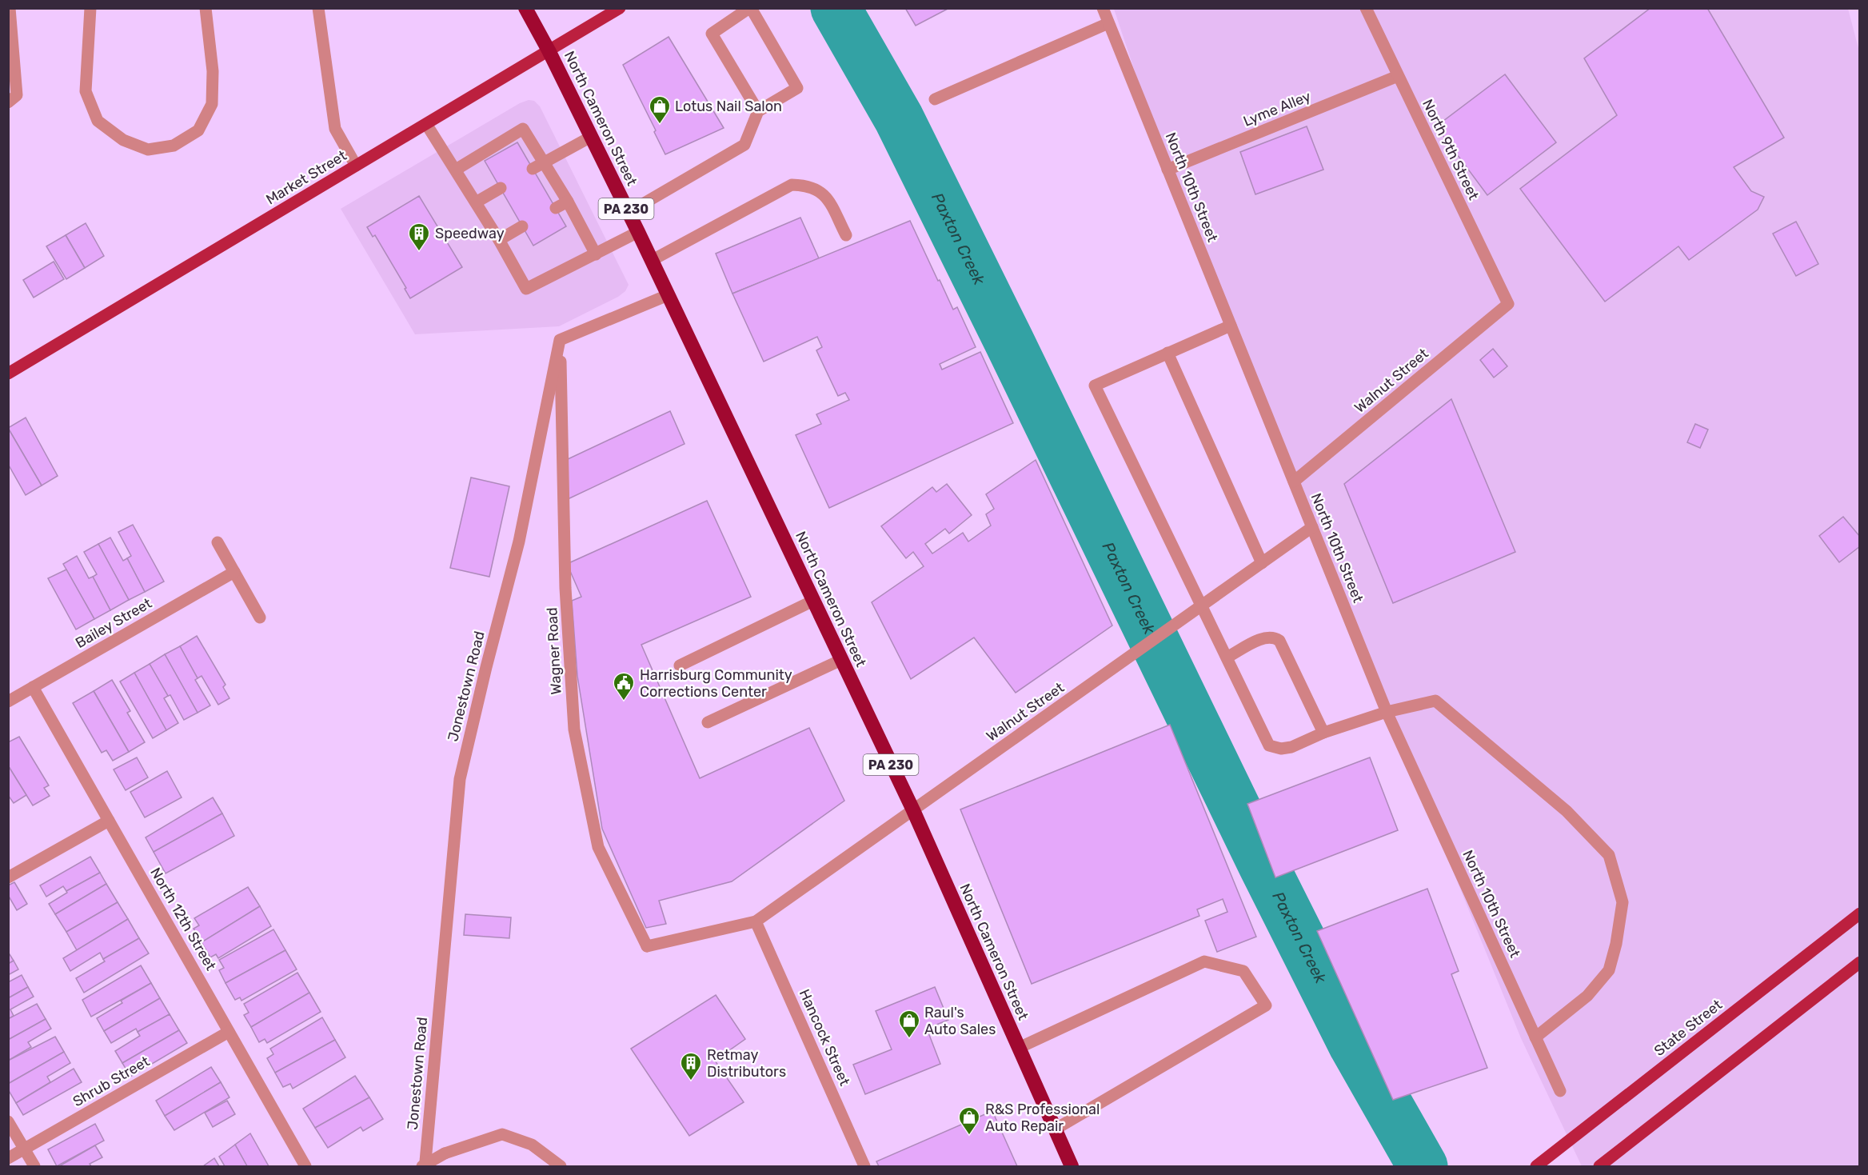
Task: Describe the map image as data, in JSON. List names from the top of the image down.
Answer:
{
  "streets": {
    "highway": ["North Cameron Street", "PA 230"],
    "main road": ["Market Street", "State Street"],
    "street": [
      "Lyme Alley",
      "North 9th Street",
      "North 10th Street",
      "Walnut Street",
      "Bailey Street",
      "Wagner Road",
      "Jonestown Road",
      "North 12th Street",
      "Hancock Street",
      "Shrub Street"
    ]
  },
  "crossings": [
    ["Lyme Alley", "North 9th Street"],
    ["Lyme Alley", "North 10th Street"],
    ["North Cameron Street", "Market Street"],
    ["North Cameron Street", "PA 230"],
    ["North Cameron Street", "Walnut Street"],
    ["North 9th Street", "Walnut Street"],
    ["Market Street", "PA 230"],
    ["North 10th Street", "Walnut Street"],
    ["Walnut Street", "Wagner Road"],
    ["Walnut Street", "Hancock Street"],
    ["Bailey Street", "North 12th Street"],
    ["Wagner Road", "Jonestown Road"],
    ["Wagner Road", "Hancock Street"],
    ["North 12th Street", "Shrub Street"]
  ],
  "water": ["Paxton Creek"],
  "places": {
    "shop": ["Lotus Nail Salon", "Raul's Auto Sales", "R&S Professional Auto Repair"],
    "building": ["Speedway", "Retmay Distributors"],
    "public building": ["Harrisburg Community Corrections Center"]
  }
}
